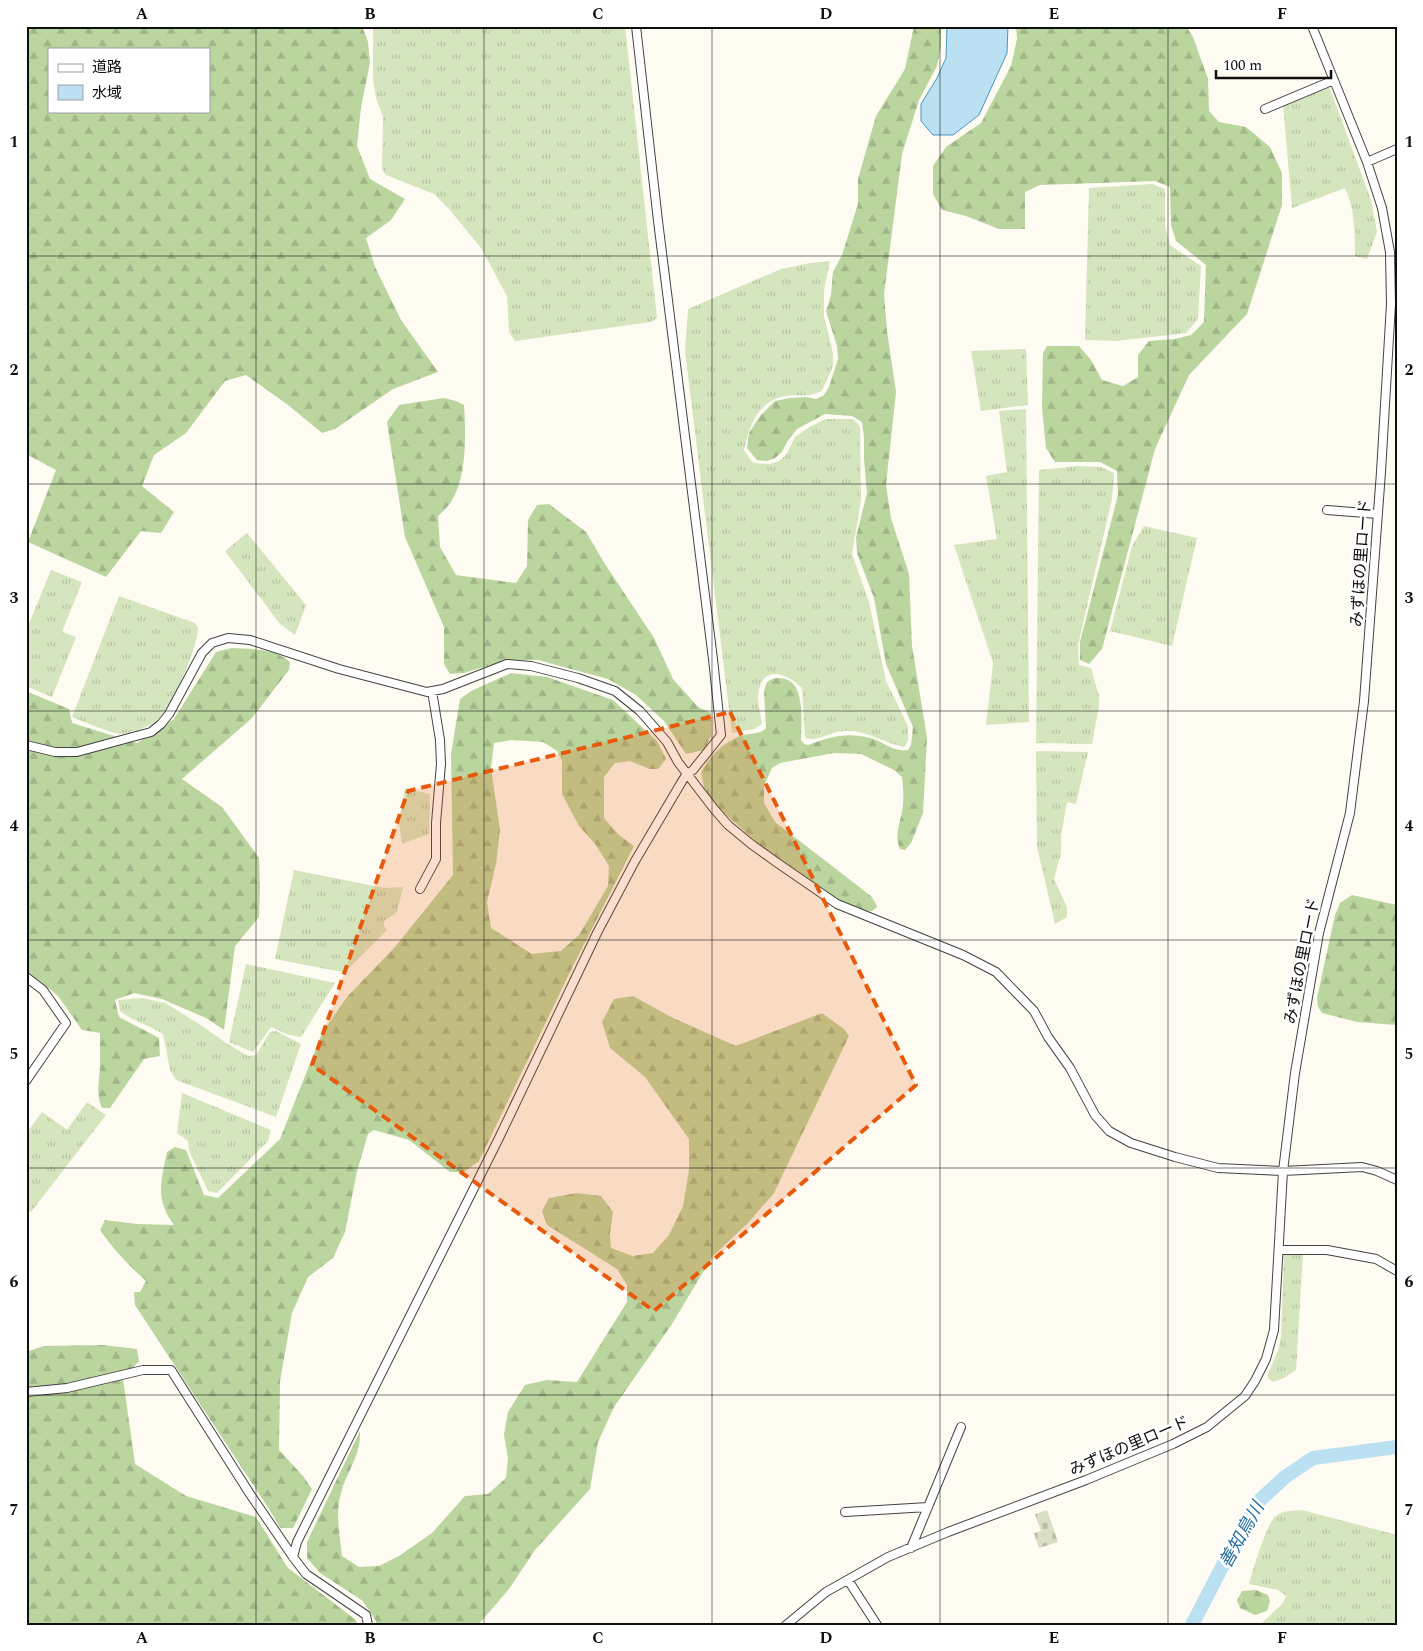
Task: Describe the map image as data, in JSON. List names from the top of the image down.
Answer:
{
  "streets": {
    "street": ["みずほの里ロード"]
  },
  "water": ["善知鳥川"],
  "legend": ["道路", "水域"],
  "scale_bar": "100 m",
  "grid": {
    "columns": [
      "A",
      "B",
      "C",
      "D",
      "E",
      "F"
    ],
    "rows": [
      "1",
      "2",
      "3",
      "4",
      "5",
      "6",
      "7"
    ]
  }
}
